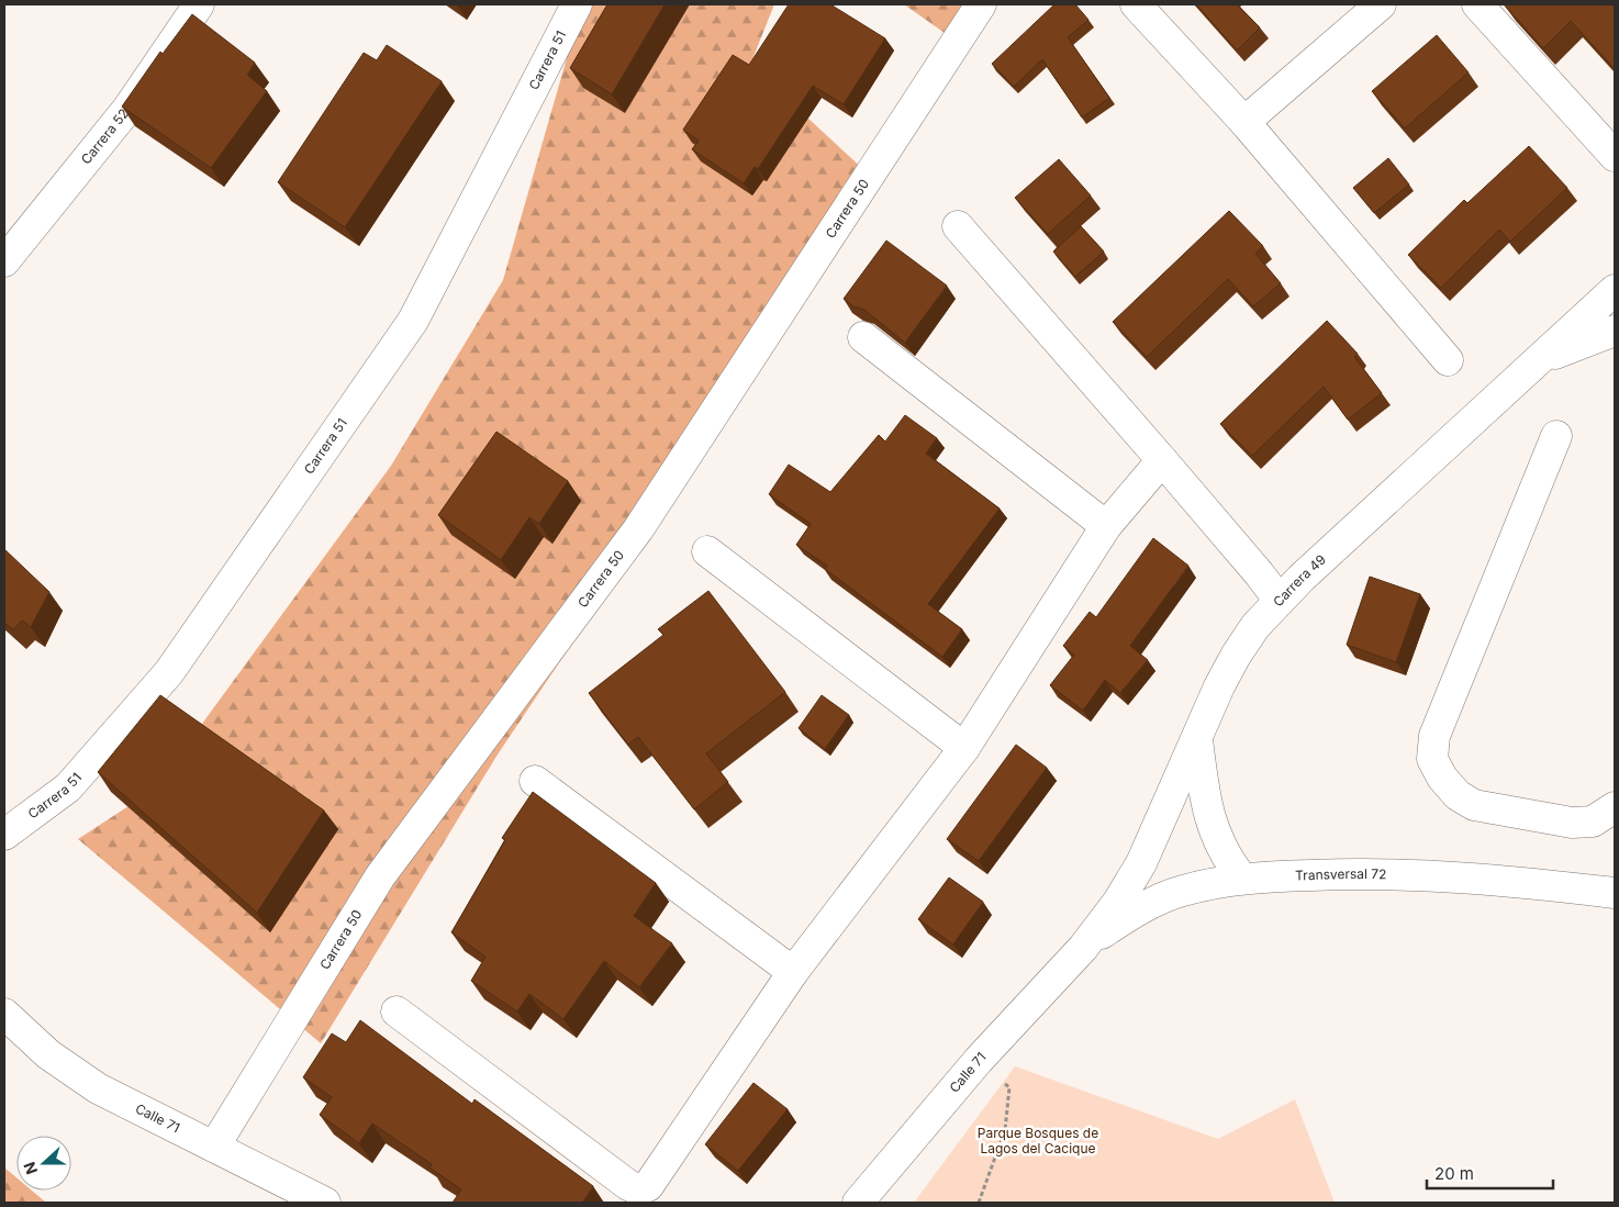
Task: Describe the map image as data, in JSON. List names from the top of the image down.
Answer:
{
  "streets": {
    "street": [
      "Carrera 51",
      "Carrera 52",
      "Carrera 50",
      "Carrera 49",
      "Transversal 72",
      "Calle 71"
    ]
  },
  "crossings": [
    ["Carrera 50", "Calle 71"],
    ["Carrera 49", "Transversal 72"],
    ["Carrera 49", "Calle 71"],
    ["Transversal 72", "Calle 71"]
  ],
  "parks": ["Parque Bosques de Lagos del Cacique"],
  "scale_bar": "20 m",
  "north": "left"
}
